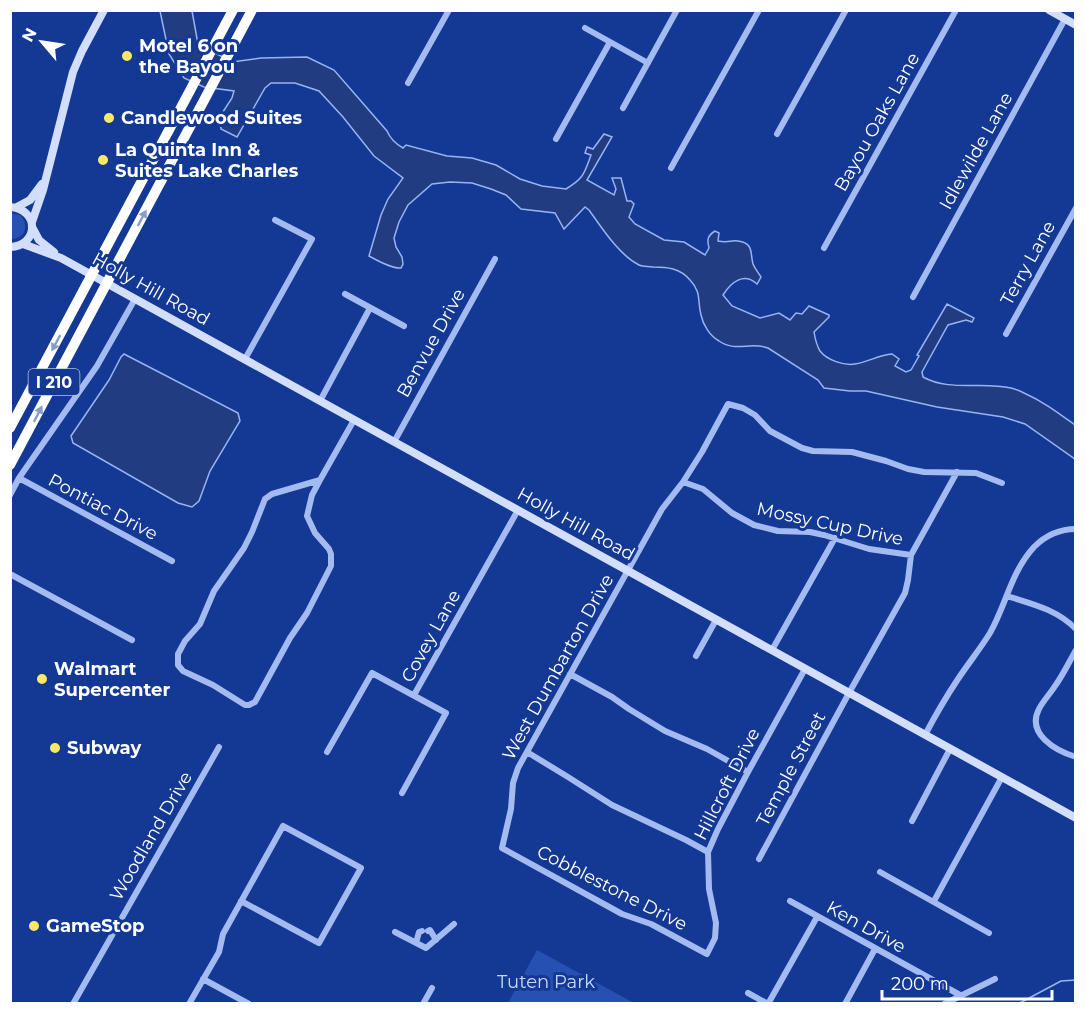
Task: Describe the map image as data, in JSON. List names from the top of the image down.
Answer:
{
  "streets": {
    "highway": ["I 210"],
    "street": [
      "Bayou Oaks Lane",
      "Idlewilde Lane",
      "Terry Lane",
      "Holly Hill Road",
      "Benvue Drive",
      "Pontiac Drive",
      "Mossy Cup Drive",
      "Covey Lane",
      "West Dumbarton Drive",
      "Temple Street",
      "Hillcroft Drive",
      "Woodland Drive",
      "Cobblestone Drive",
      "Ken Drive"
    ]
  },
  "crossings": [
    ["Holly Hill Road", "Benvue Drive"],
    ["Holly Hill Road", "Covey Lane"],
    ["Holly Hill Road", "West Dumbarton Drive"],
    ["Holly Hill Road", "Temple Street"],
    ["Holly Hill Road", "Hillcroft Drive"],
    ["Mossy Cup Drive", "West Dumbarton Drive"],
    ["Mossy Cup Drive", "Temple Street"],
    ["West Dumbarton Drive", "Cobblestone Drive"],
    ["Hillcroft Drive", "Cobblestone Drive"]
  ],
  "parks": ["Tuten Park"],
  "places": [
    "Motel 6 on the Bayou",
    "Candlewood Suites",
    "La Quinta Inn & Suites Lake Charles",
    "Walmart Supercenter",
    "Subway",
    "GameStop"
  ],
  "scale_bar": "200 m",
  "north": "top left"
}
